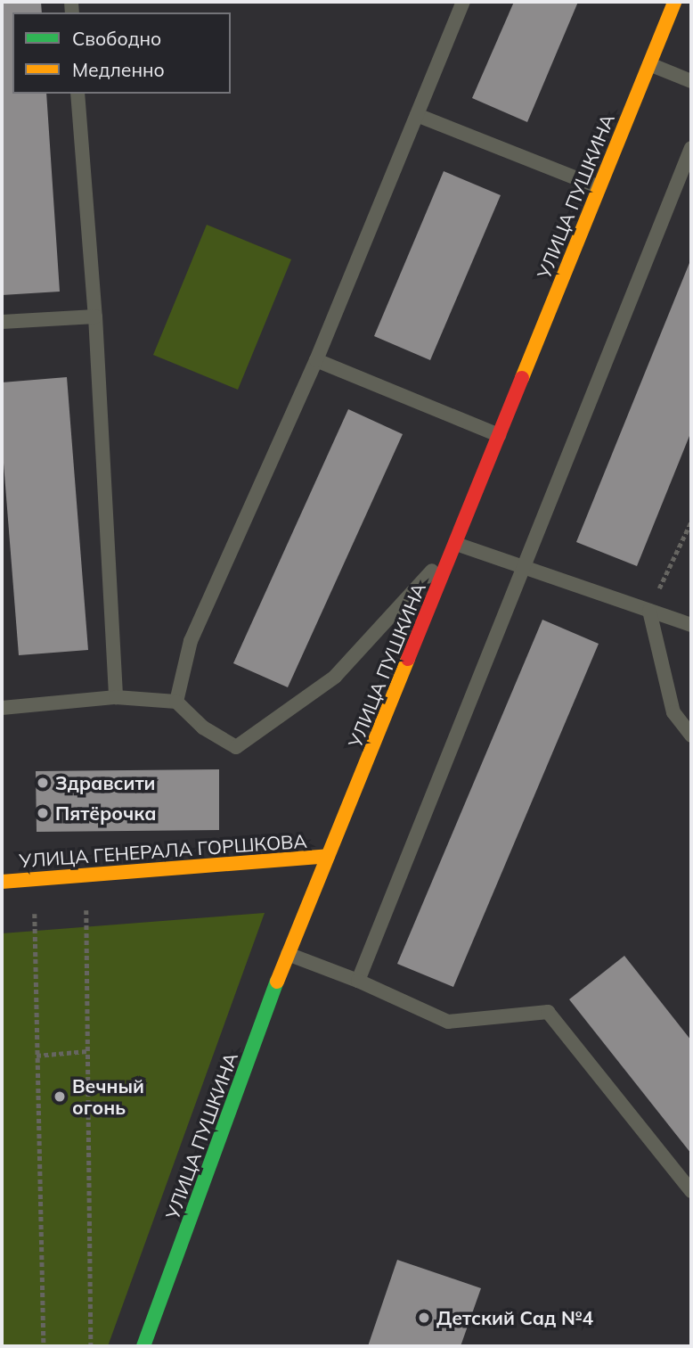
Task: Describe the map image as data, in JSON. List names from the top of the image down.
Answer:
{
  "streets": {
    "street": ["УЛИЦА ПУШКИНА", "УЛИЦА ГЕНЕРАЛА ГОРШКОВА"]
  },
  "crossings": [
    ["УЛИЦА ПУШКИНА", "УЛИЦА ГЕНЕРАЛА ГОРШКОВА"]
  ],
  "places": [
    "Здравсити",
    "Пятёрочка",
    "Вечный огонь",
    "Детский Сад №4"
  ],
  "legend": ["Свободно", "Медленно"]
}
